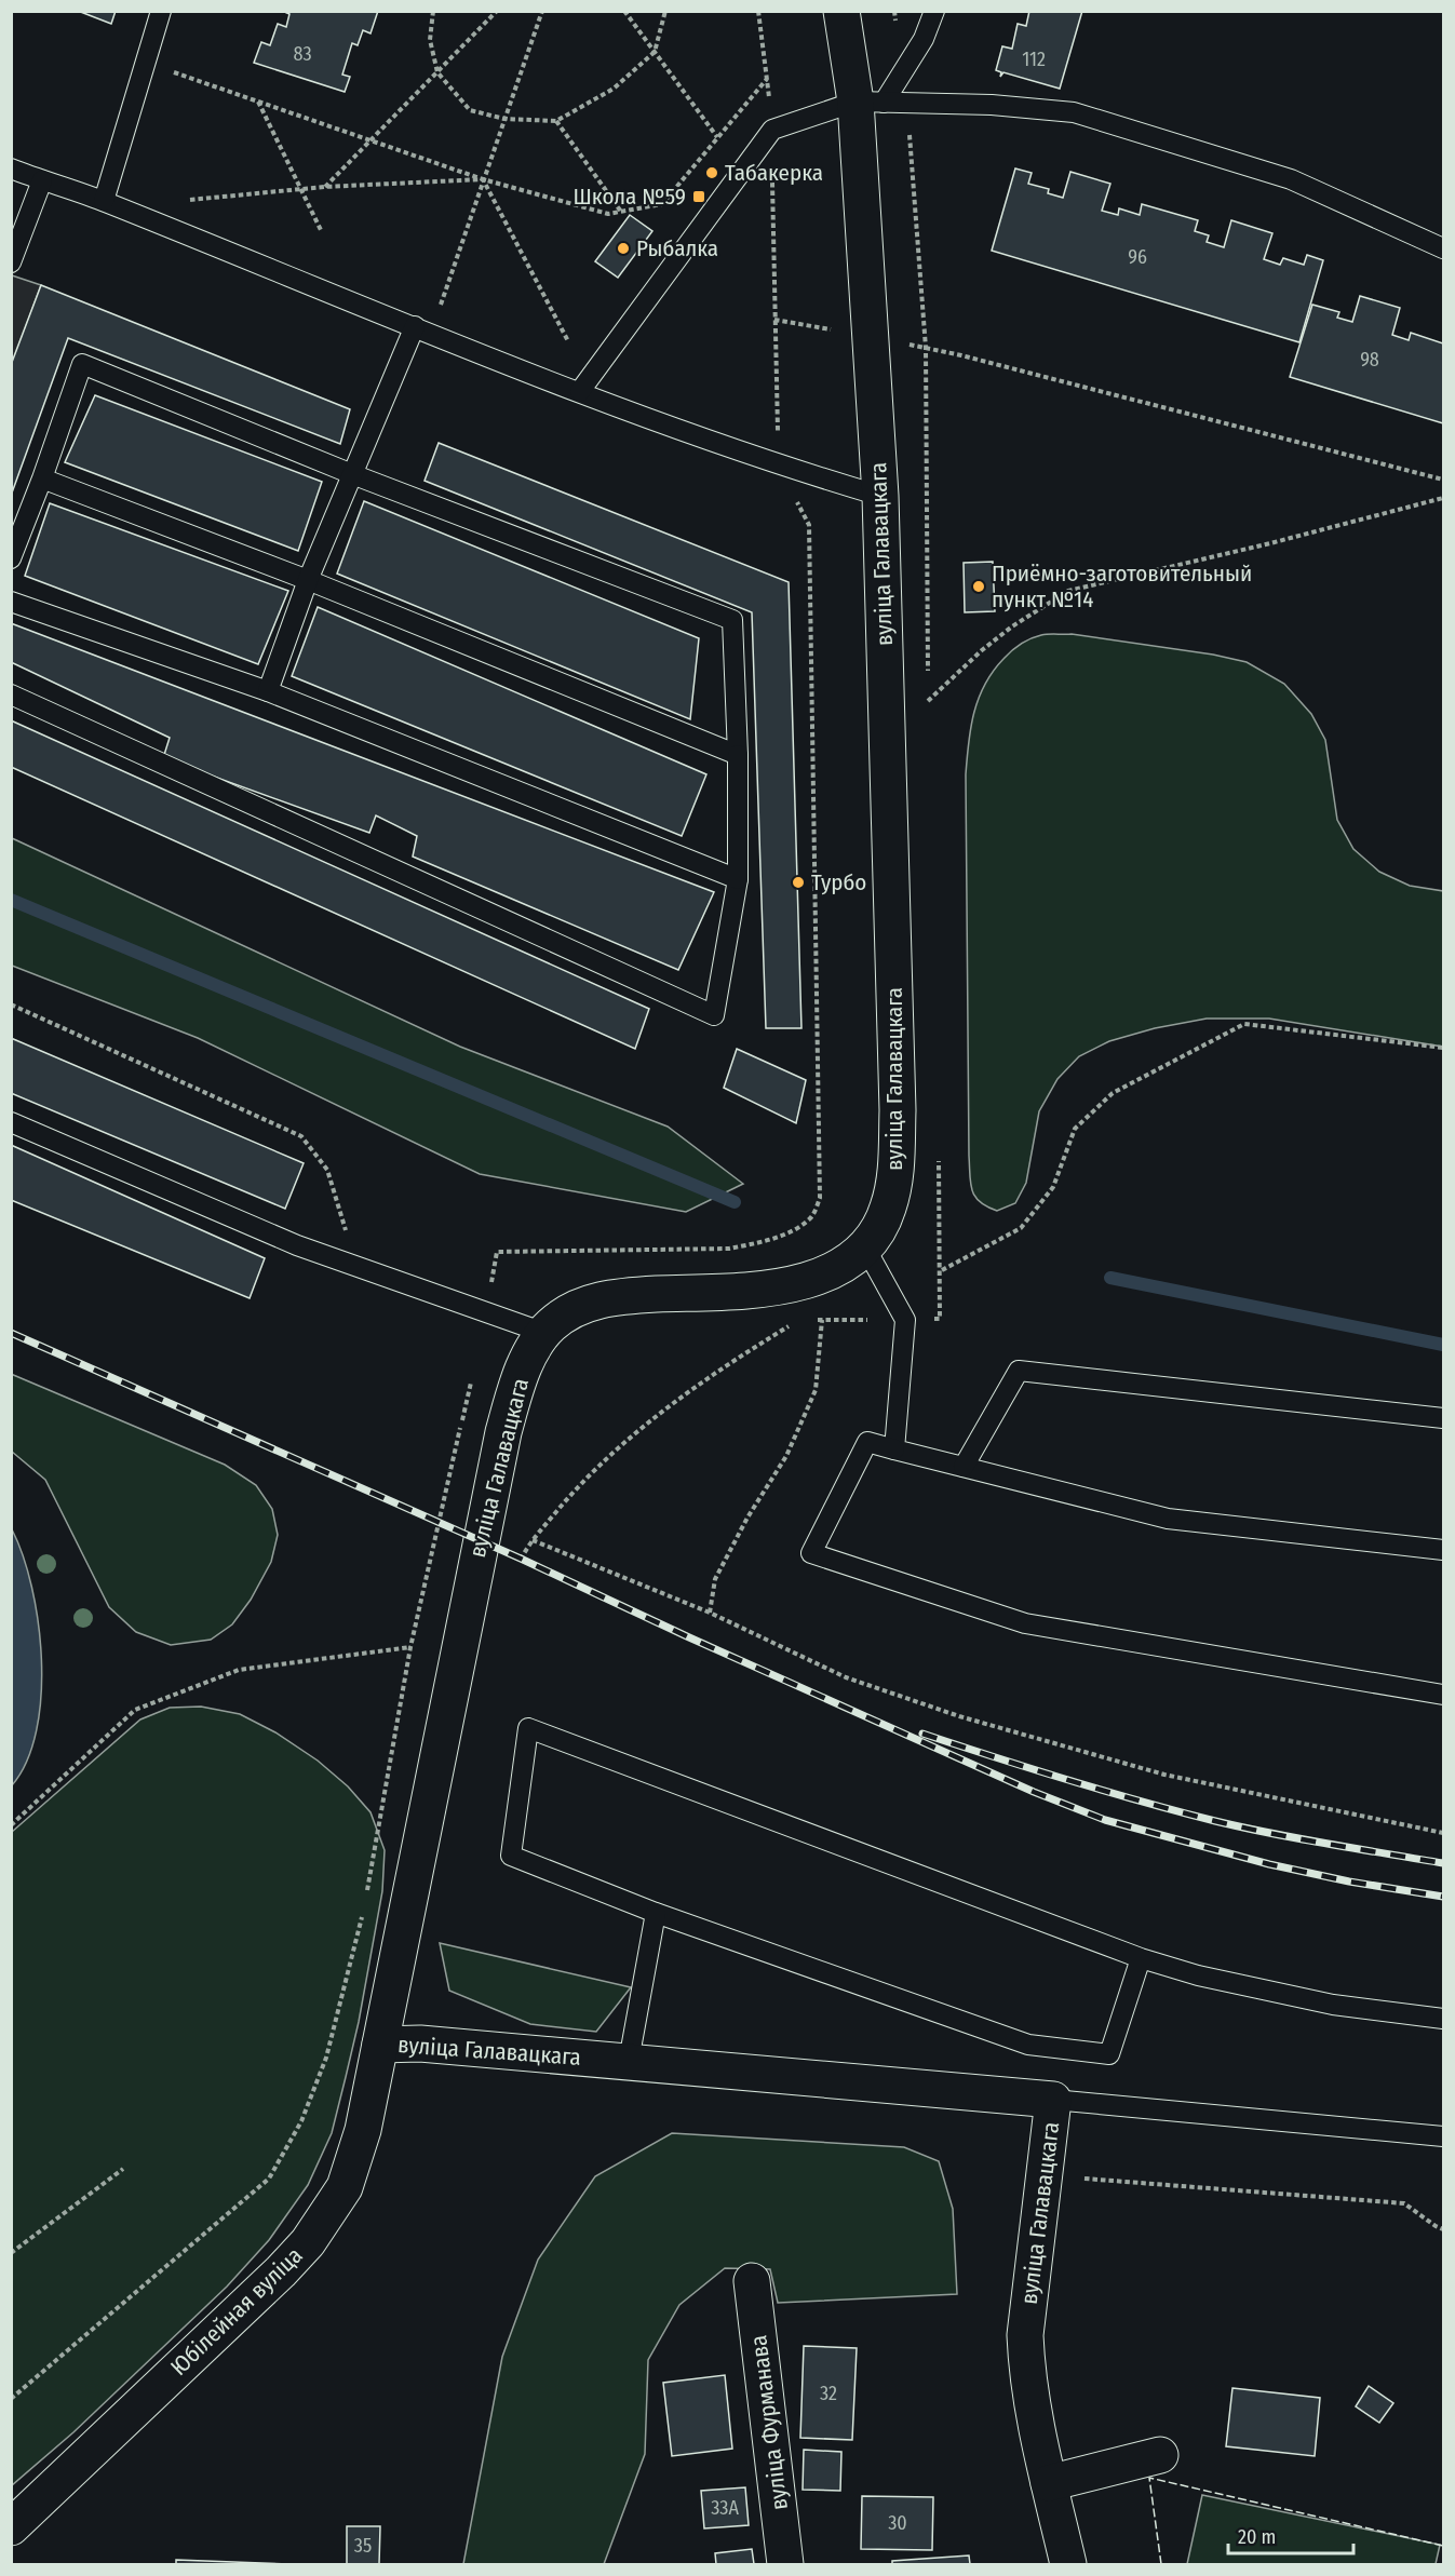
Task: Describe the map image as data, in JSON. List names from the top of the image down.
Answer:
{
  "streets": {
    "street": ["вуліца Галавацкага", "Юбілейная вуліца", "вуліца Фурманава"]
  },
  "crossings": [
    ["вуліца Галавацкага", "Юбілейная вуліца"]
  ],
  "places": {
    "other": [
      "Табакерка",
      "Рыбалка",
      "Приёмно-заготовительный пункт №14",
      "Турбо"
    ],
    "transit": ["Школа №59"]
  },
  "house_numbers": [
    "83",
    "112",
    "96",
    "98",
    "32",
    "33А",
    "30",
    "35"
  ],
  "scale_bar": "20 m"
}
